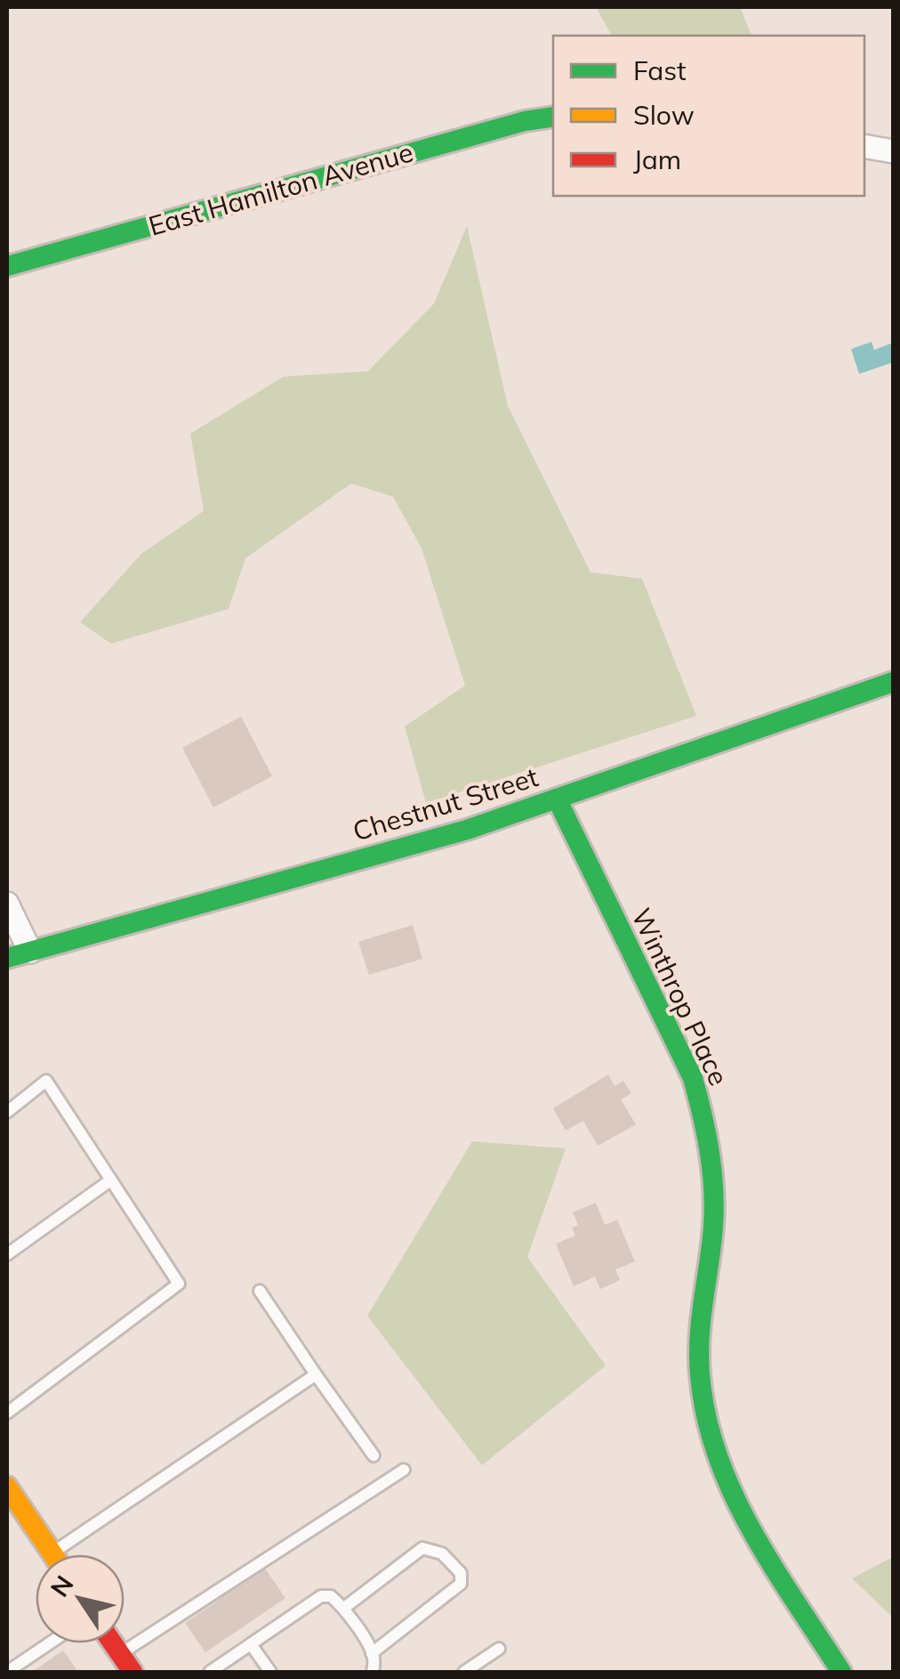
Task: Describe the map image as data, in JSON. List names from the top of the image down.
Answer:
{
  "streets": {
    "street": ["East Hamilton Avenue", "Chestnut Street", "Winthrop Place"]
  },
  "crossings": [
    ["Chestnut Street", "Winthrop Place"]
  ],
  "legend": ["Fast", "Slow", "Jam"],
  "north": "top left"
}
